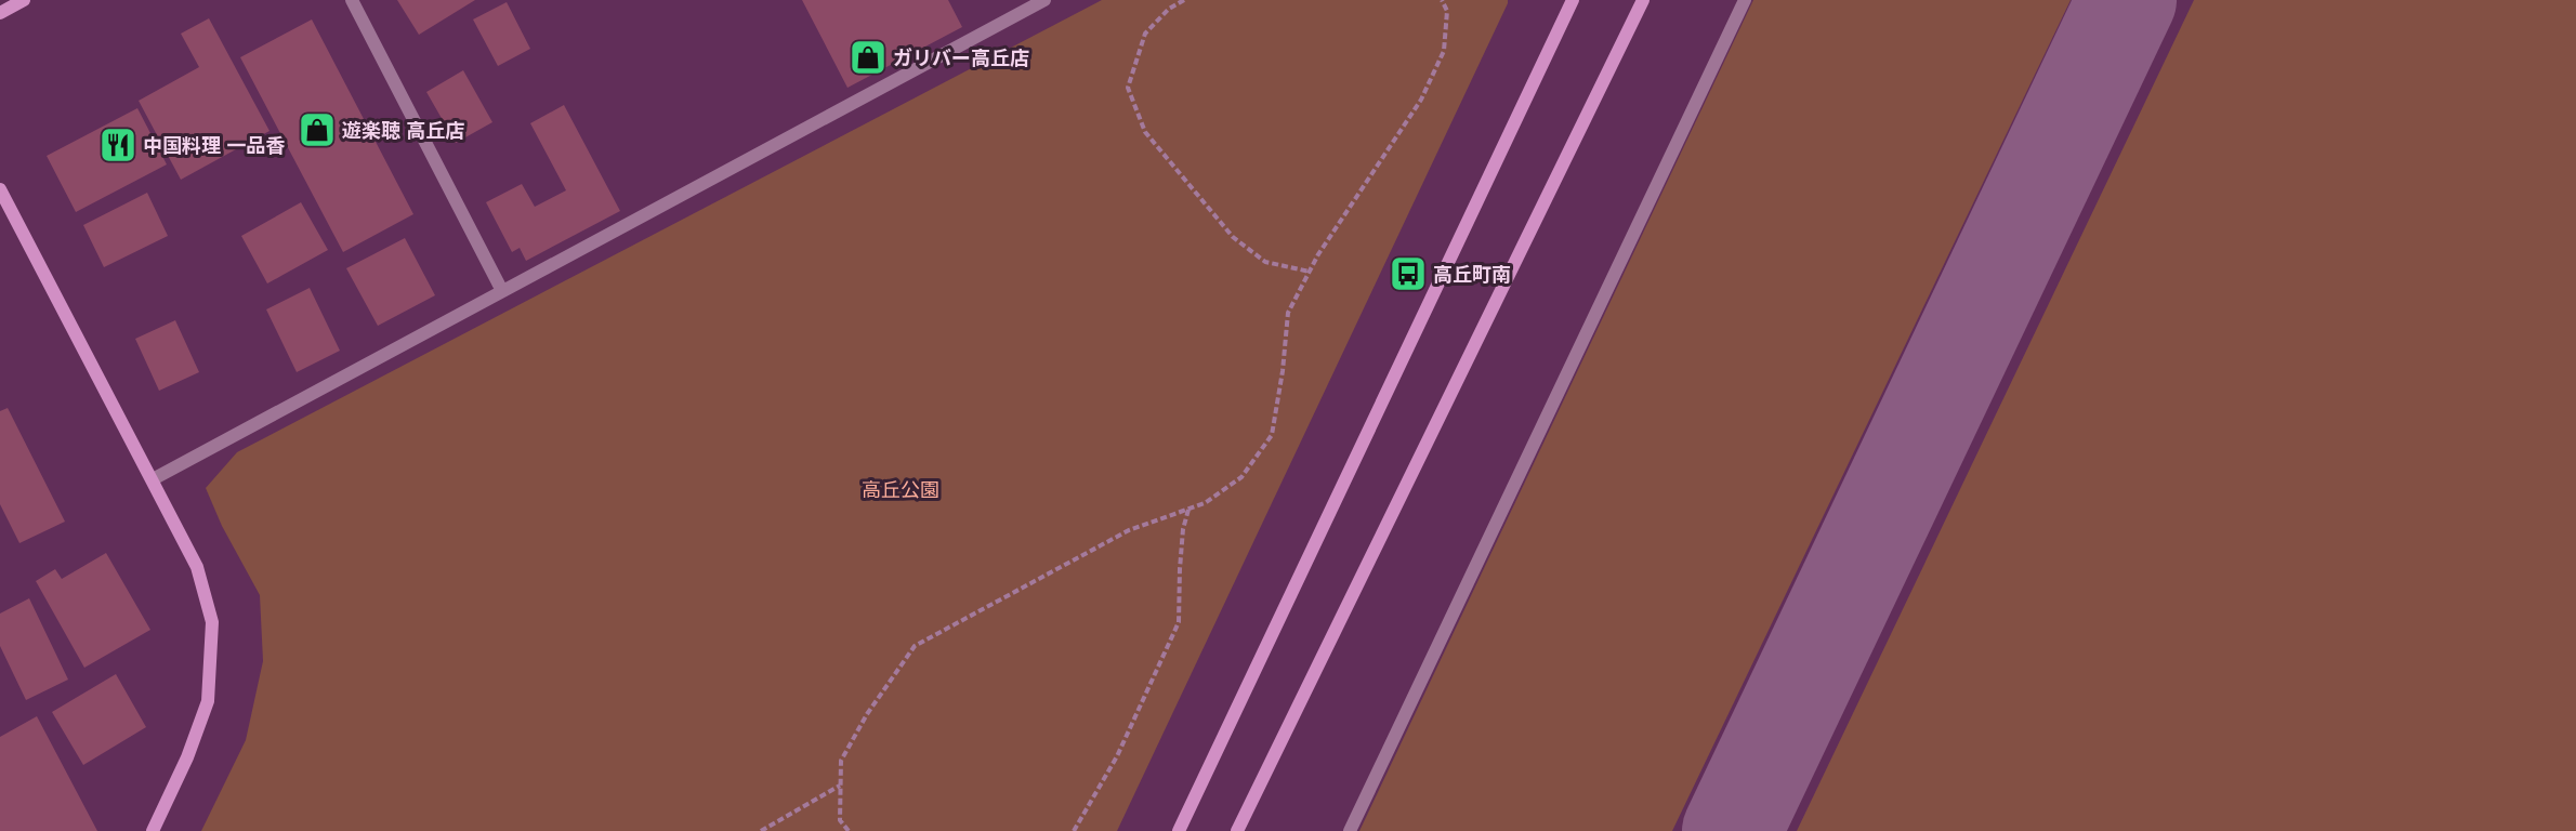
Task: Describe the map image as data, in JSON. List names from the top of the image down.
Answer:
{
  "parks": ["高丘公園"],
  "places": {
    "shop": ["ガリバー高丘店", "遊楽聴 高丘店"],
    "restaurant": ["中国料理 一品香"],
    "bus stop": ["高丘町南"]
  }
}
